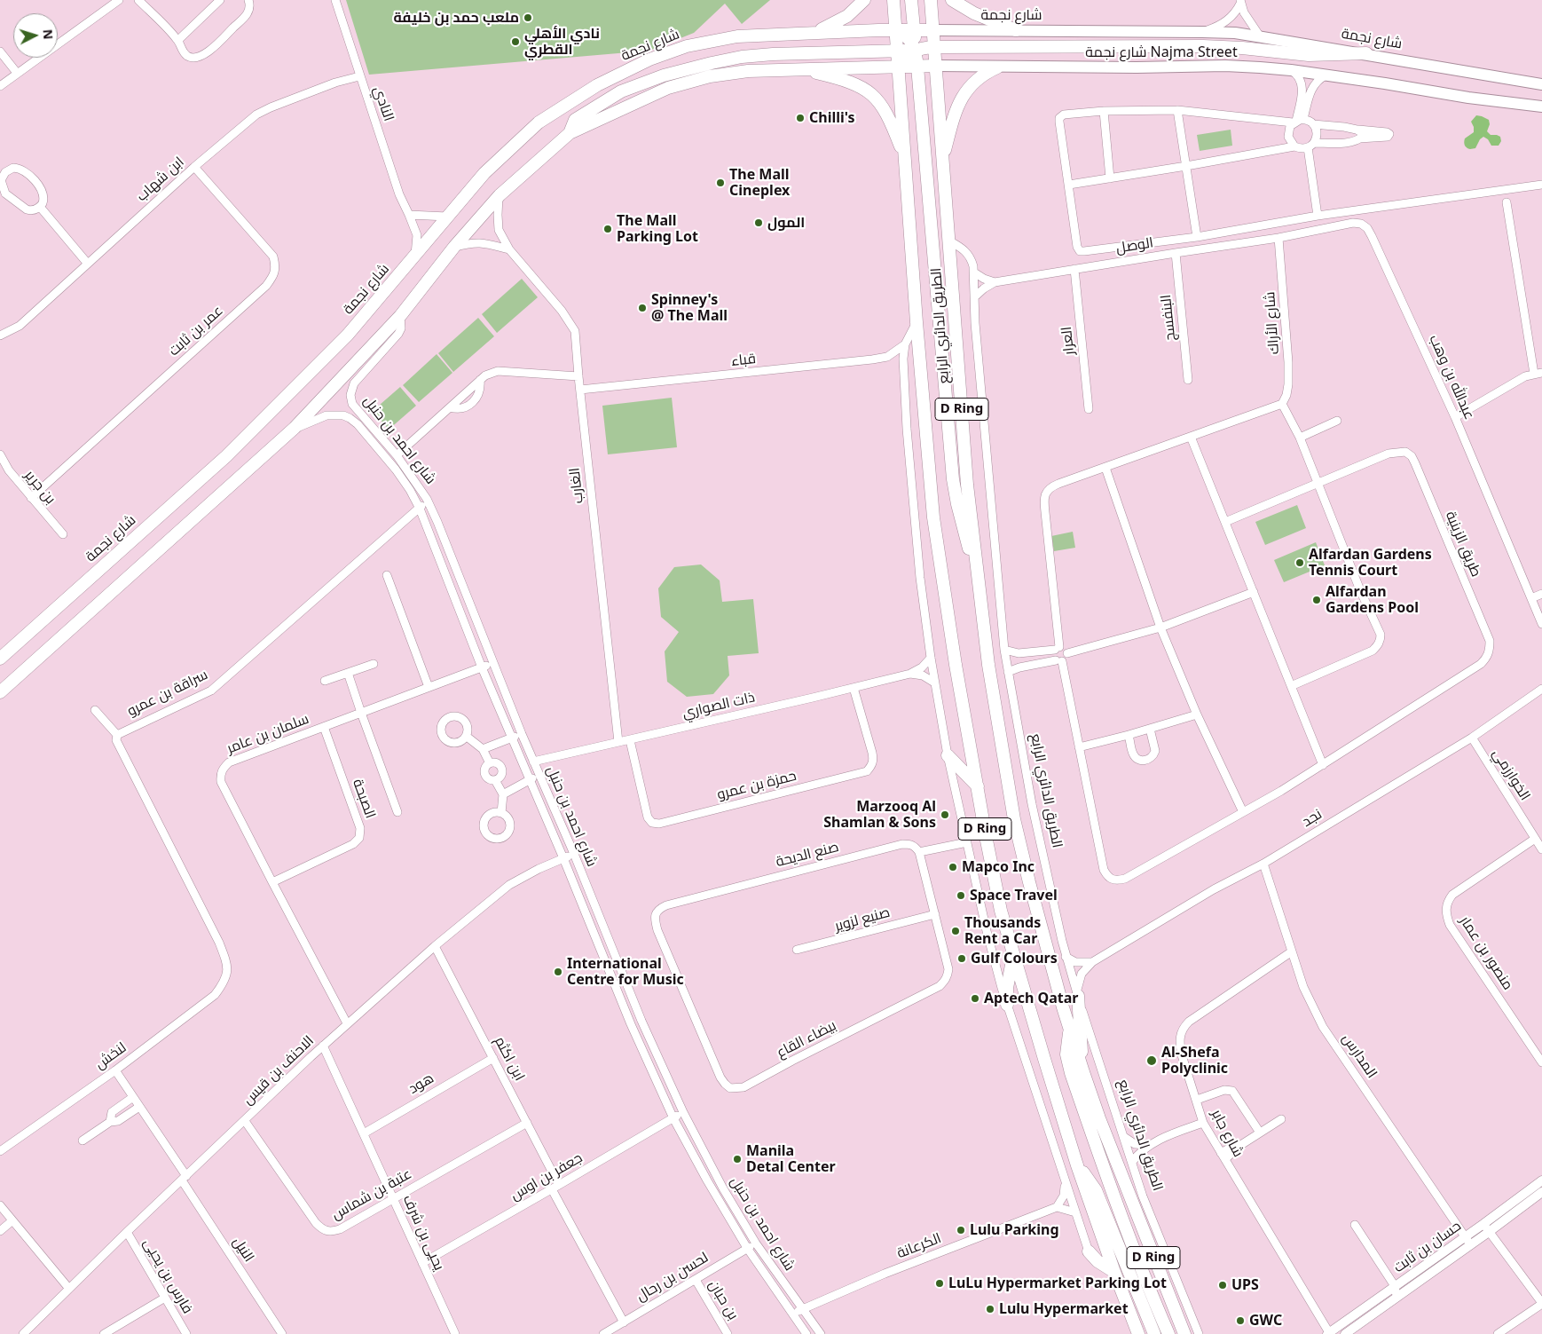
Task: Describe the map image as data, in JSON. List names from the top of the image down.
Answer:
{
  "streets": {
    "main road": [
      "شارع نجمة",
      "شارع نجمة Najma Street",
      "الطريق الدائري الرابع",
      "D Ring"
    ],
    "street": [
      "النادي",
      "ابن شهاب",
      "الوصل",
      "البنفسج",
      "شارع الأراك",
      "عمر بن ثابت",
      "العرار",
      "قباء",
      "عبدالله بن وهب",
      "شارع احمد بن حنبل",
      "الغارب",
      "بن جرير",
      "طريق الزينية",
      "سراقة بن عمرو",
      "ذات الصواري",
      "سلمان بن عامر",
      "الخوارزمي",
      "حمزة بن عمرو",
      "الصبحة",
      "نجد",
      "صنع الديحة",
      "صنيع لزوير",
      "منصور بن عمار",
      "بيضاء القاع",
      "لنخش",
      "المدارس",
      "ابن اكثم",
      "الاحنف بن قيس",
      "هود",
      "شارع جابر",
      "جعفر بن اوس",
      "عتبة بن شماس",
      "يحيى بن شرف",
      "الكرعانة",
      "حسان بن ثابت",
      "النيل",
      "فارس بن يحيى",
      "لحسن بن رحال",
      "بن حبان"
    ]
  },
  "crossings": [
    ["شارع نجمة", "النادي"],
    ["شارع نجمة", "الطريق الدائري الرابع"],
    ["النادي", "ابن شهاب"],
    ["ابن شهاب", "عمر بن ثابت"],
    ["الوصل", "البنفسج"],
    ["الوصل", "شارع الأراك"],
    ["الوصل", "الطريق الدائري الرابع"],
    ["الوصل", "العرار"],
    ["الوصل", "عبدالله بن وهب"],
    ["شارع الأراك", "عبدالله بن وهب"],
    ["الطريق الدائري الرابع", "قباء"],
    ["الطريق الدائري الرابع", "ذات الصواري"],
    ["الطريق الدائري الرابع", "نجد"],
    ["عمر بن ثابت", "بن جرير"],
    ["قباء", "الغارب"],
    ["شارع احمد بن حنبل", "سراقة بن عمرو"],
    ["شارع احمد بن حنبل", "ذات الصواري"],
    ["شارع احمد بن حنبل", "سلمان بن عامر"],
    ["شارع احمد بن حنبل", "الاحنف بن قيس"],
    ["شارع احمد بن حنبل", "جعفر بن اوس"],
    ["شارع احمد بن حنبل", "الكرعانة"],
    ["شارع احمد بن حنبل", "لحسن بن رحال"],
    ["الغارب", "ذات الصواري"],
    ["سراقة بن عمرو", "لنخش"],
    ["ذات الصواري", "حمزة بن عمرو"],
    ["سلمان بن عامر", "الصبحة"],
    ["سلمان بن عامر", "الاحنف بن قيس"],
    ["الخوارزمي", "نجد"],
    ["الخوارزمي", "منصور بن عمار"],
    ["نجد", "المدارس"],
    ["صنع الديحة", "بيضاء القاع"],
    ["صنيع لزوير", "بيضاء القاع"],
    ["لنخش", "النيل"],
    ["المدارس", "شارع جابر"],
    ["المدارس", "حسان بن ثابت"],
    ["ابن اكثم", "الاحنف بن قيس"],
    ["ابن اكثم", "هود"],
    ["ابن اكثم", "جعفر بن اوس"],
    ["ابن اكثم", "عتبة بن شماس"],
    ["ابن اكثم", "لحسن بن رحال"],
    ["الاحنف بن قيس", "عتبة بن شماس"],
    ["الاحنف بن قيس", "يحيى بن شرف"],
    ["الاحنف بن قيس", "النيل"],
    ["الاحنف بن قيس", "فارس بن يحيى"],
    ["هود", "يحيى بن شرف"],
    ["شارع جابر", "حسان بن ثابت"],
    ["جعفر بن اوس", "يحيى بن شرف"],
    ["عتبة بن شماس", "يحيى بن شرف"],
    ["لحسن بن رحال", "بن حبان"]
  ],
  "places": [
    "ملعب حمد بن خليفة",
    "نادي الأهلي القطري",
    "Chilli's",
    "The Mall Cineplex",
    "المول",
    "The Mall Parking Lot",
    "Spinney's @ The Mall",
    "Alfardan Gardens Tennis Court",
    "Alfardan Gardens Pool",
    "Marzooq Al Shamlan & Sons",
    "Mapco Inc",
    "Space Travel",
    "Thousands Rent a Car",
    "Gulf Colours",
    "International Centre for Music",
    "Aptech Qatar",
    "Al-Shefa Polyclinic",
    "Manila Detal Center",
    "Lulu Parking",
    "LuLu Hypermarket Parking Lot",
    "UPS",
    "Lulu Hypermarket",
    "GWC"
  ],
  "north": "right"
}
